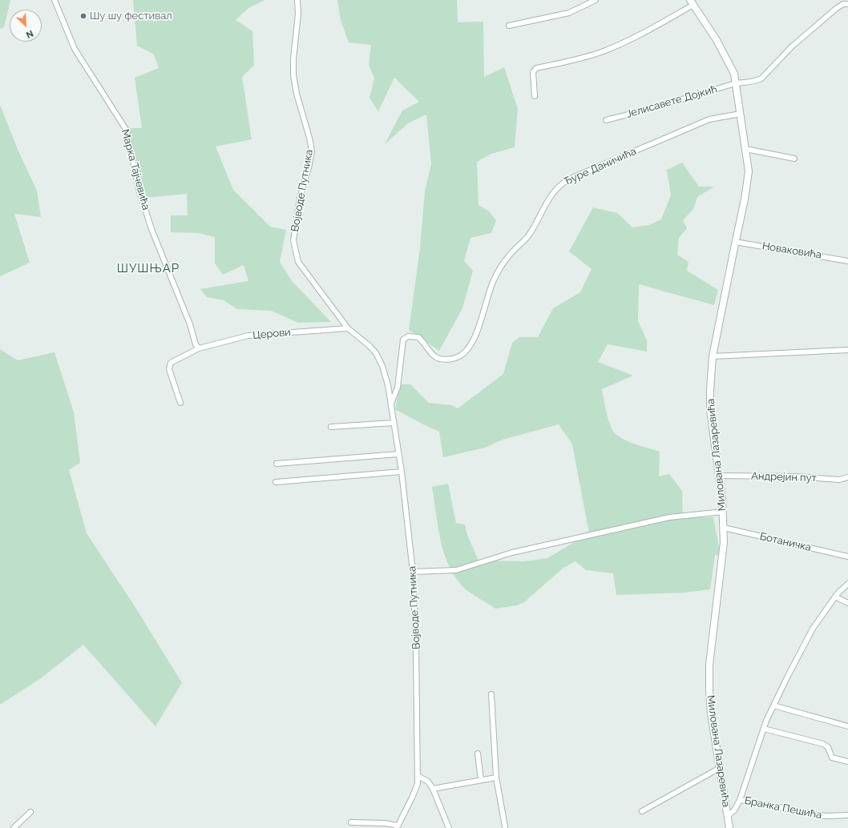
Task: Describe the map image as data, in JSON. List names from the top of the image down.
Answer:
{
  "streets": {
    "street": [
      "Јелисавете Дојкић",
      "Ђуре Даничића",
      "Марка Тајчевића",
      "Војводе Путника",
      "Новаковића",
      "Церови",
      "Милована Лазаревића",
      "Андрејин пут",
      "Ботаничка",
      "Бранка Пешића"
    ]
  },
  "crossings": [
    ["Јелисавете Дојкић", "Милована Лазаревића"],
    ["Ђуре Даничића", "Војводе Путника"],
    ["Ђуре Даничића", "Милована Лазаревића"],
    ["Марка Тајчевића", "Церови"],
    ["Војводе Путника", "Церови"],
    ["Новаковића", "Милована Лазаревића"],
    ["Милована Лазаревића", "Андрејин пут"],
    ["Милована Лазаревића", "Ботаничка"],
    ["Милована Лазаревића", "Бранка Пешића"]
  ],
  "districts": ["ШУШЊАР"],
  "places": ["Шу шу фестивал"],
  "north": "bottom right"
}
